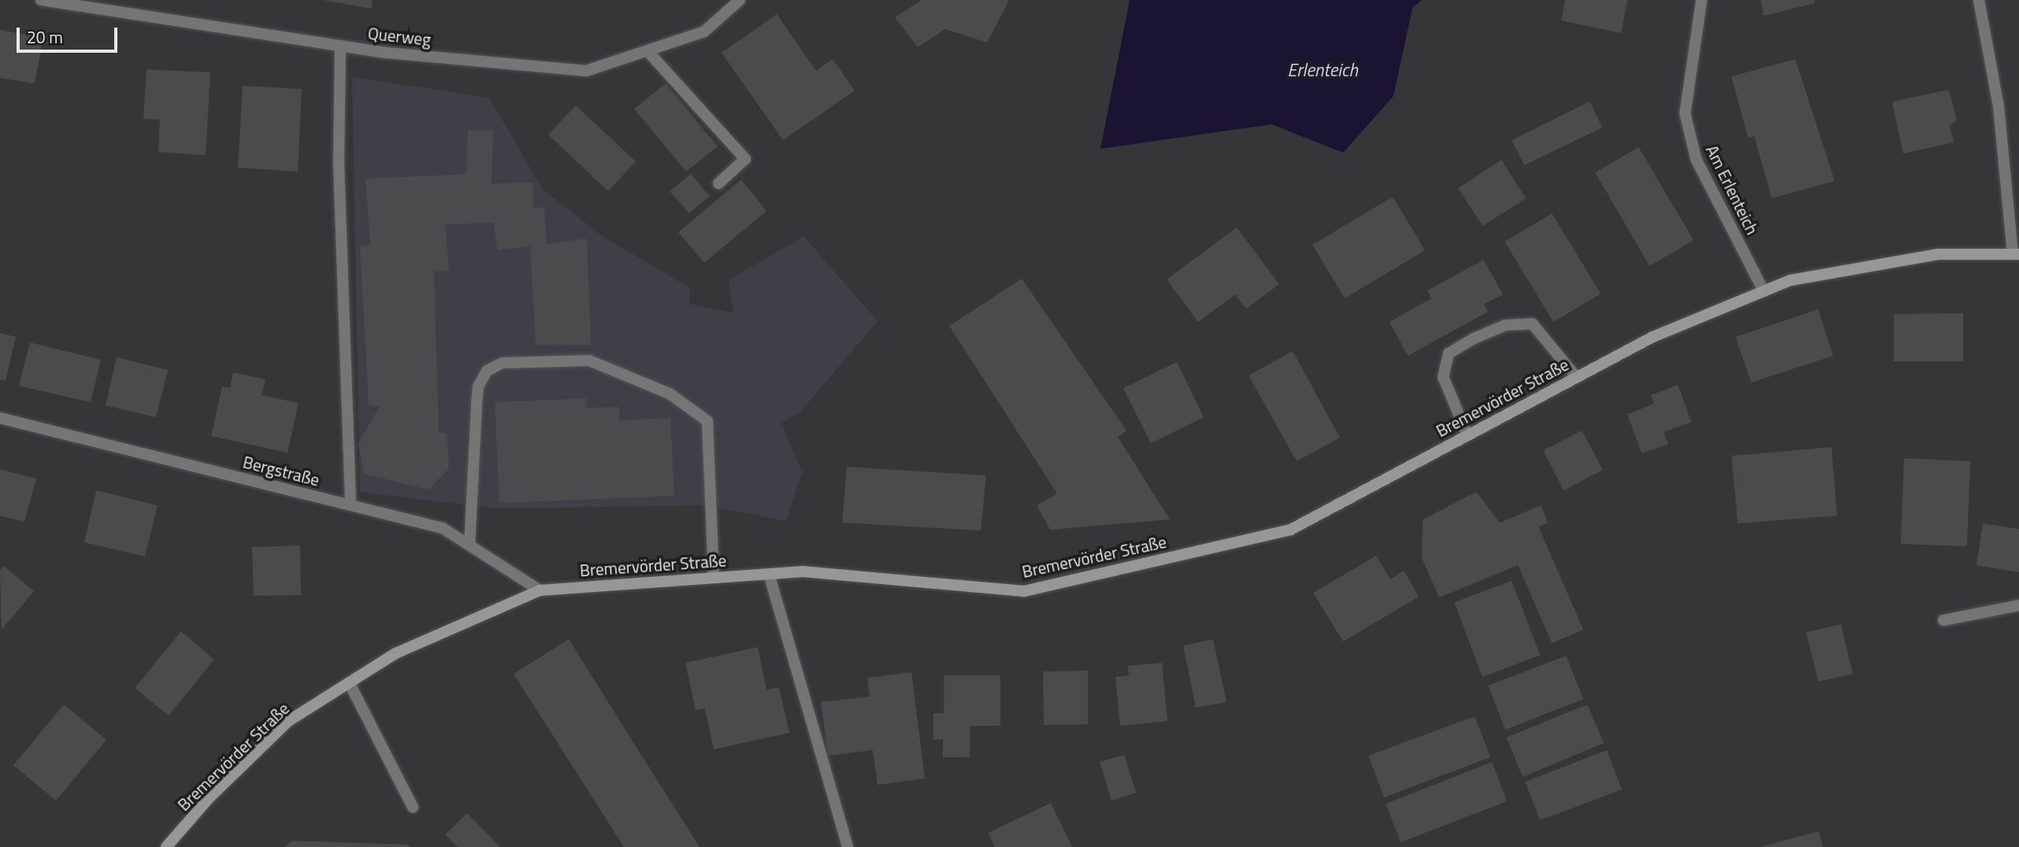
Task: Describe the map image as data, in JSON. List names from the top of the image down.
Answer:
{
  "streets": {
    "main road": ["Bremervörder Straße"],
    "street": ["Querweg", "Am Erlenteich", "Bergstraße"]
  },
  "crossings": [
    ["Am Erlenteich", "Bremervörder Straße"],
    ["Bremervörder Straße", "Bergstraße"]
  ],
  "water": ["Erlenteich"],
  "scale_bar": "20 m"
}
